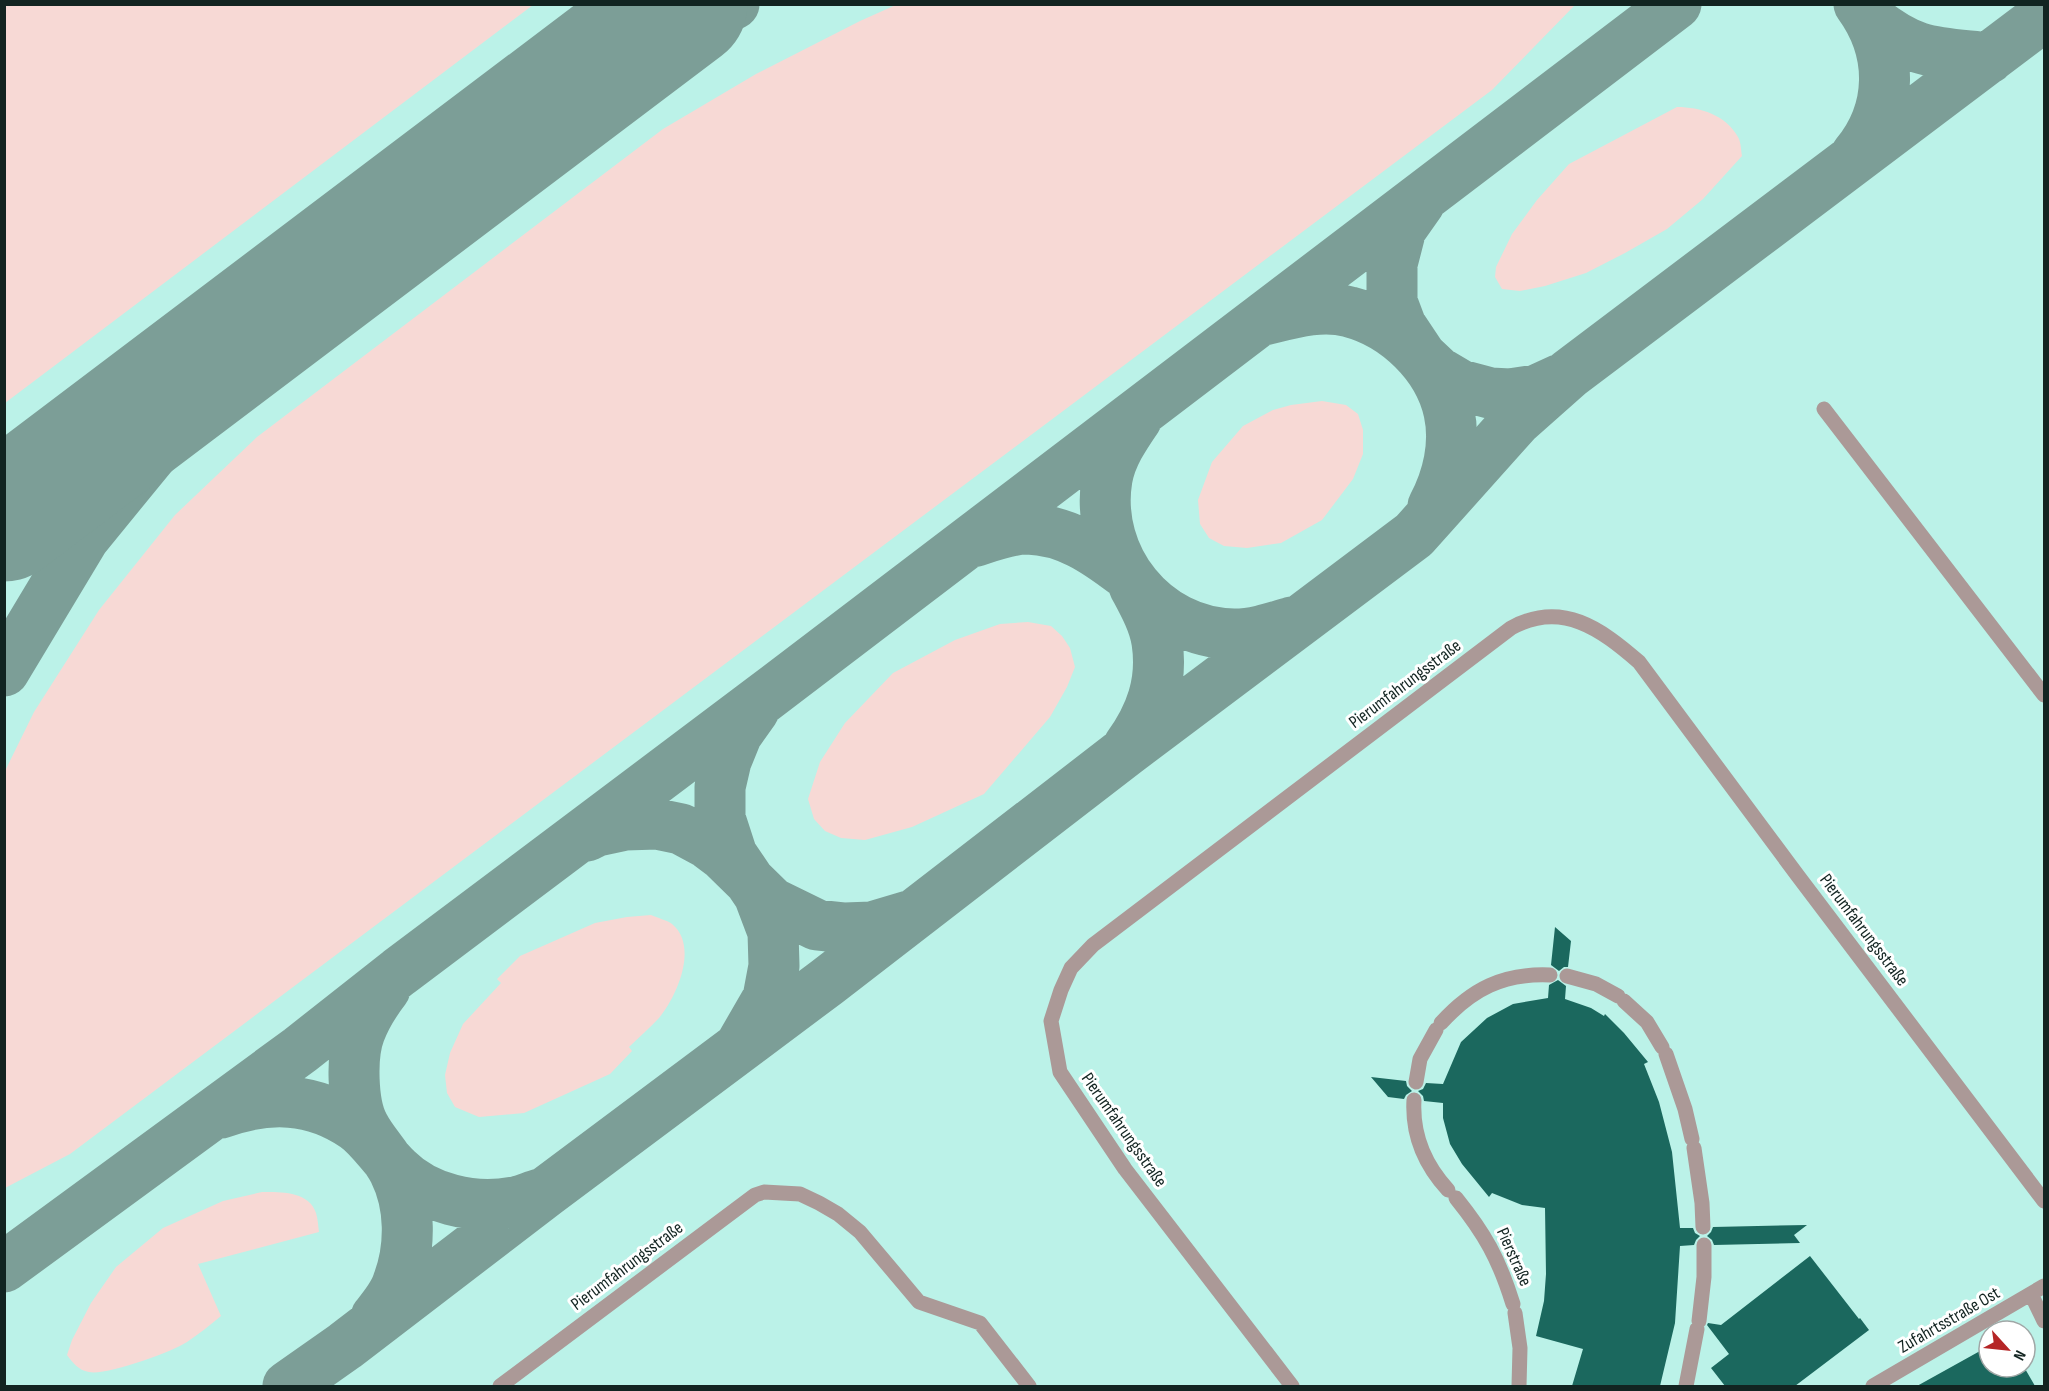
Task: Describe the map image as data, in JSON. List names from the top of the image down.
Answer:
{
  "streets": {
    "lane": ["Pierumfahrungsstraße", "Pierstraße", "Zufahrtsstraße Ost"]
  },
  "north": "bottom right"
}
